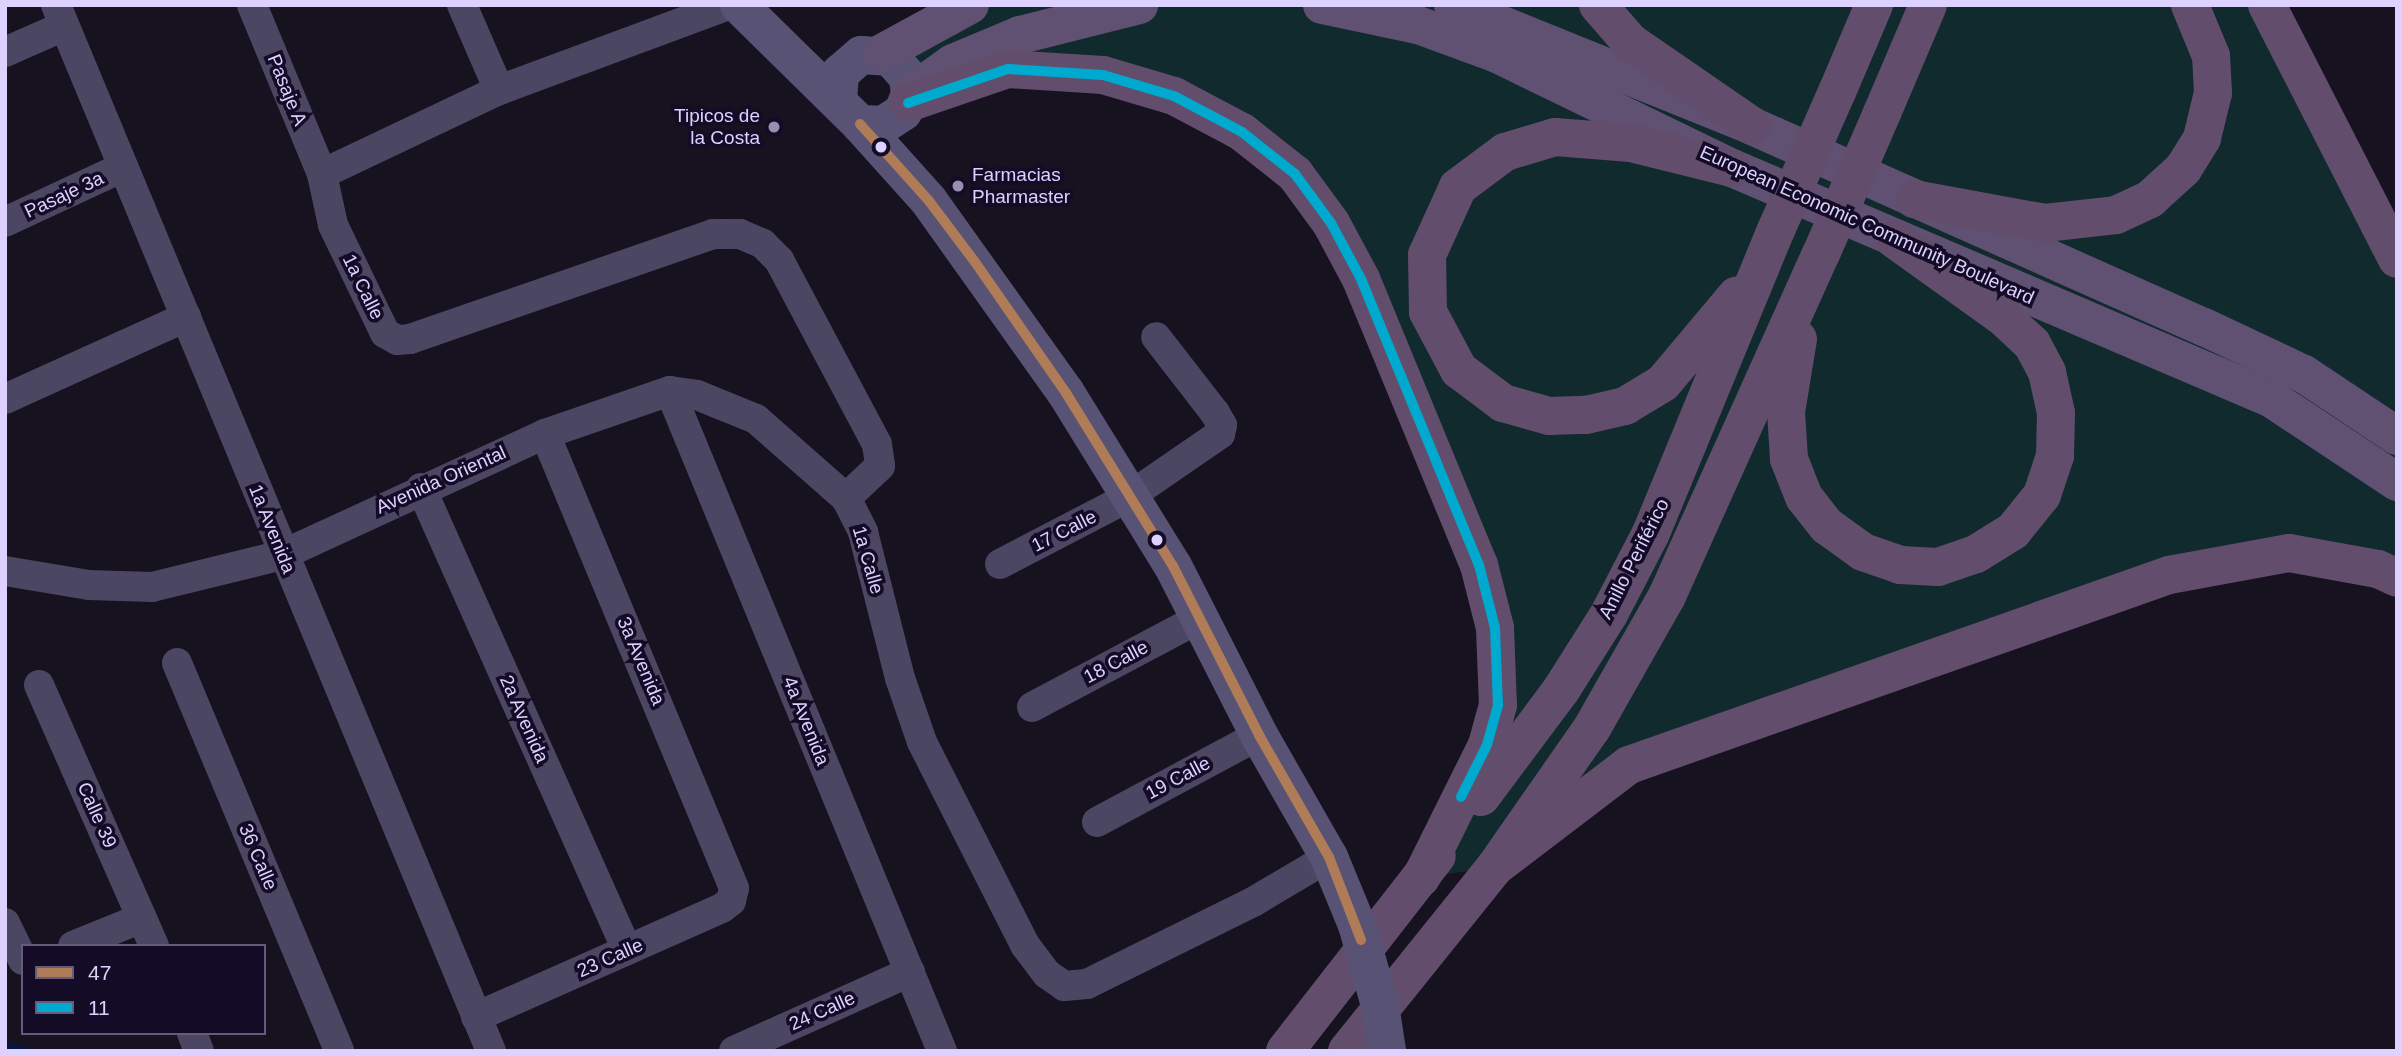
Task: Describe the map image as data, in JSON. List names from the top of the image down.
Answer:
{
  "streets": {
    "highway": ["Anillo Periférico"],
    "main road": ["European Economic Community Boulevard"],
    "street": [
      "Pasaje A",
      "Pasaje 3a",
      "1a Calle",
      "Avenida Oriental",
      "1a Avenida",
      "17 Calle",
      "3a Avenida",
      "18 Calle",
      "2a Avenida",
      "4a Avenida",
      "19 Calle",
      "Calle 39",
      "36 Calle",
      "23 Calle",
      "24 Calle"
    ]
  },
  "crossings": [
    ["Pasaje A", "1a Calle"],
    ["Pasaje 3a", "1a Avenida"],
    ["Avenida Oriental", "1a Avenida"],
    ["Avenida Oriental", "3a Avenida"],
    ["Avenida Oriental", "2a Avenida"],
    ["Avenida Oriental", "4a Avenida"],
    ["1a Avenida", "23 Calle"],
    ["3a Avenida", "23 Calle"],
    ["2a Avenida", "23 Calle"],
    ["4a Avenida", "24 Calle"]
  ],
  "places": ["Tipicos de la Costa", "Farmacias Pharmaster"],
  "lines": ["transit line 11", "transit line 47"],
  "legend": ["47", "11"]
}
